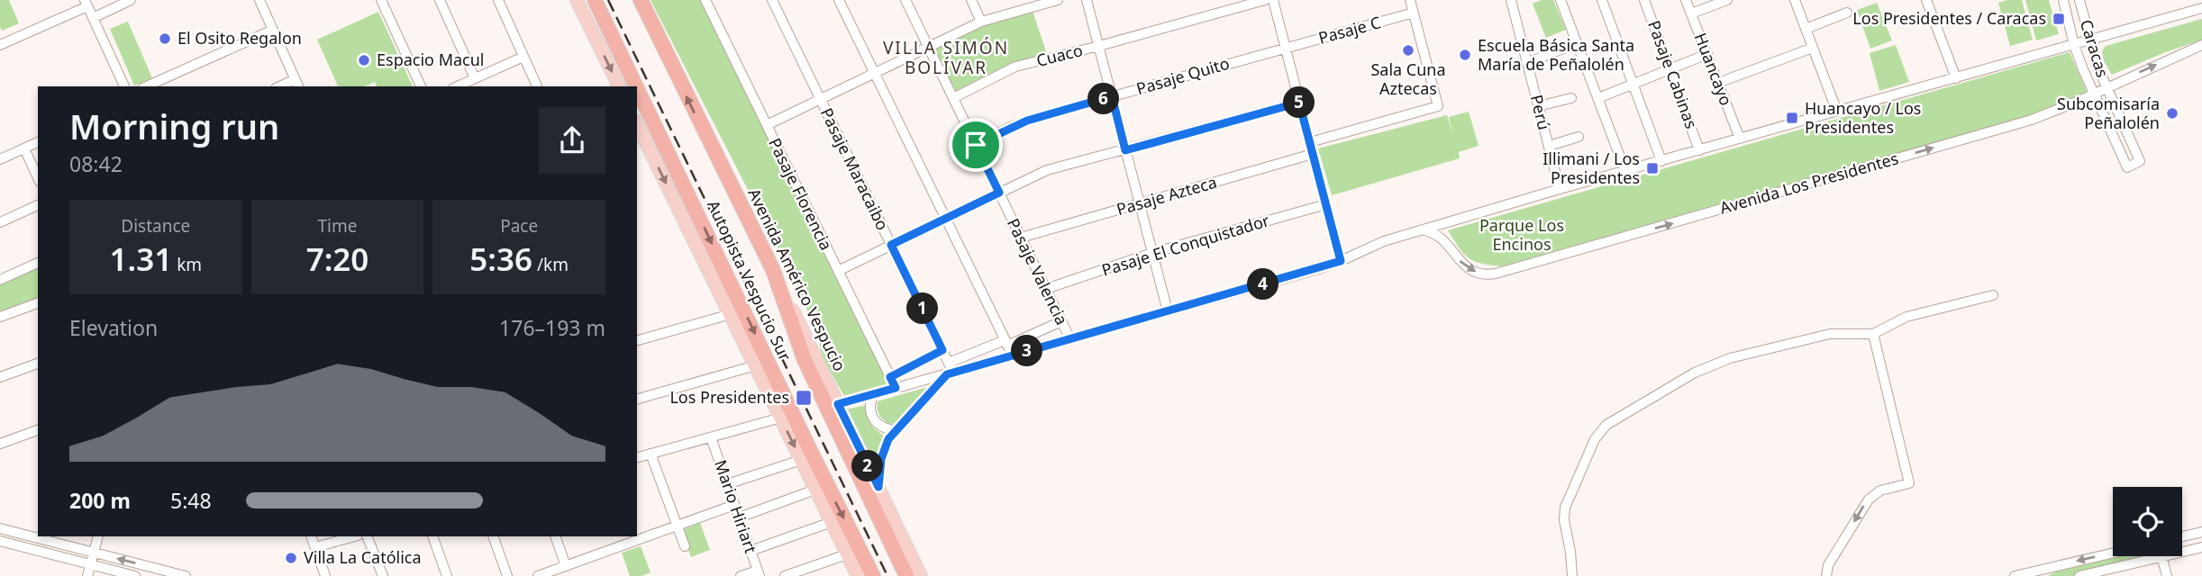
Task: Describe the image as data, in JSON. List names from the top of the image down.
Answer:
{
  "streets": {
    "highway": ["Avenida Américo Vespucio", "Autopista Vespucio Sur"],
    "street": [
      "Pasaje C",
      "Caracas",
      "Cuaco",
      "Huancayo",
      "Pasaje Cabinas",
      "Pasaje Quito",
      "Perú",
      "Pasaje Maracaibo",
      "Avenida Los Presidentes",
      "Pasaje Florencia",
      "Pasaje Azteca",
      "Pasaje El Conquistador",
      "Pasaje Valencia",
      "Mario Hiriart"
    ]
  },
  "crossings": [
    ["Pasaje C", "Pasaje Quito"],
    ["Caracas", "Avenida Los Presidentes"],
    ["Cuaco", "Pasaje Valencia"],
    ["Pasaje Quito", "Pasaje Valencia"],
    ["Pasaje Azteca", "Pasaje Valencia"],
    ["Pasaje El Conquistador", "Pasaje Valencia"],
    ["Avenida Américo Vespucio", "Autopista Vespucio Sur"]
  ],
  "one_way": ["Avenida Américo Vespucio"],
  "districts": ["VILLA SIMÓN BOLÍVAR"],
  "parks": ["Parque Los Encinos"],
  "places": {
    "transit": [
      "Los Presidentes / Caracas",
      "Huancayo / Los Presidentes",
      "Illimani / Los Presidentes",
      "Los Presidentes"
    ],
    "other": [
      "El Osito Regalon",
      "Sala Cuna Aztecas",
      "Escuela Básica Santa María de Peñalolén",
      "Espacio Macul",
      "Subcomisaría Peñalolén",
      "Villa La Católica"
    ]
  },
  "page": {
    "pins": [
      "6",
      "5",
      "4",
      "1",
      "3",
      "2"
    ],
    "heading": ["Morning run", "08:42"],
    "stats": [
      ["Distance", "1.31 km"],
      ["Time", "7:20"],
      ["Pace", "5:36 /km"]
    ],
    "chart": ["Elevation", "176–193 m"],
    "list": [
      {
        "name": "200 m",
        "note": "5:48"
      }
    ]
  }
}
